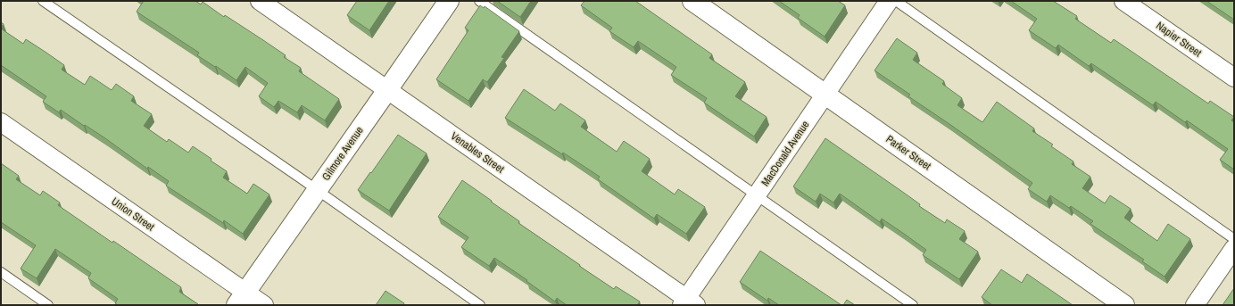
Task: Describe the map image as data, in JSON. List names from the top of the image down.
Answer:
{
  "streets": {
    "street": [
      "Napier Street",
      "Venables Street",
      "Parker Street",
      "Gilmore Avenue",
      "MacDonald Avenue",
      "Union Street"
    ]
  },
  "crossings": [
    ["Venables Street", "Gilmore Avenue"],
    ["Venables Street", "MacDonald Avenue"],
    ["Parker Street", "MacDonald Avenue"],
    ["Gilmore Avenue", "Union Street"]
  ]
}
